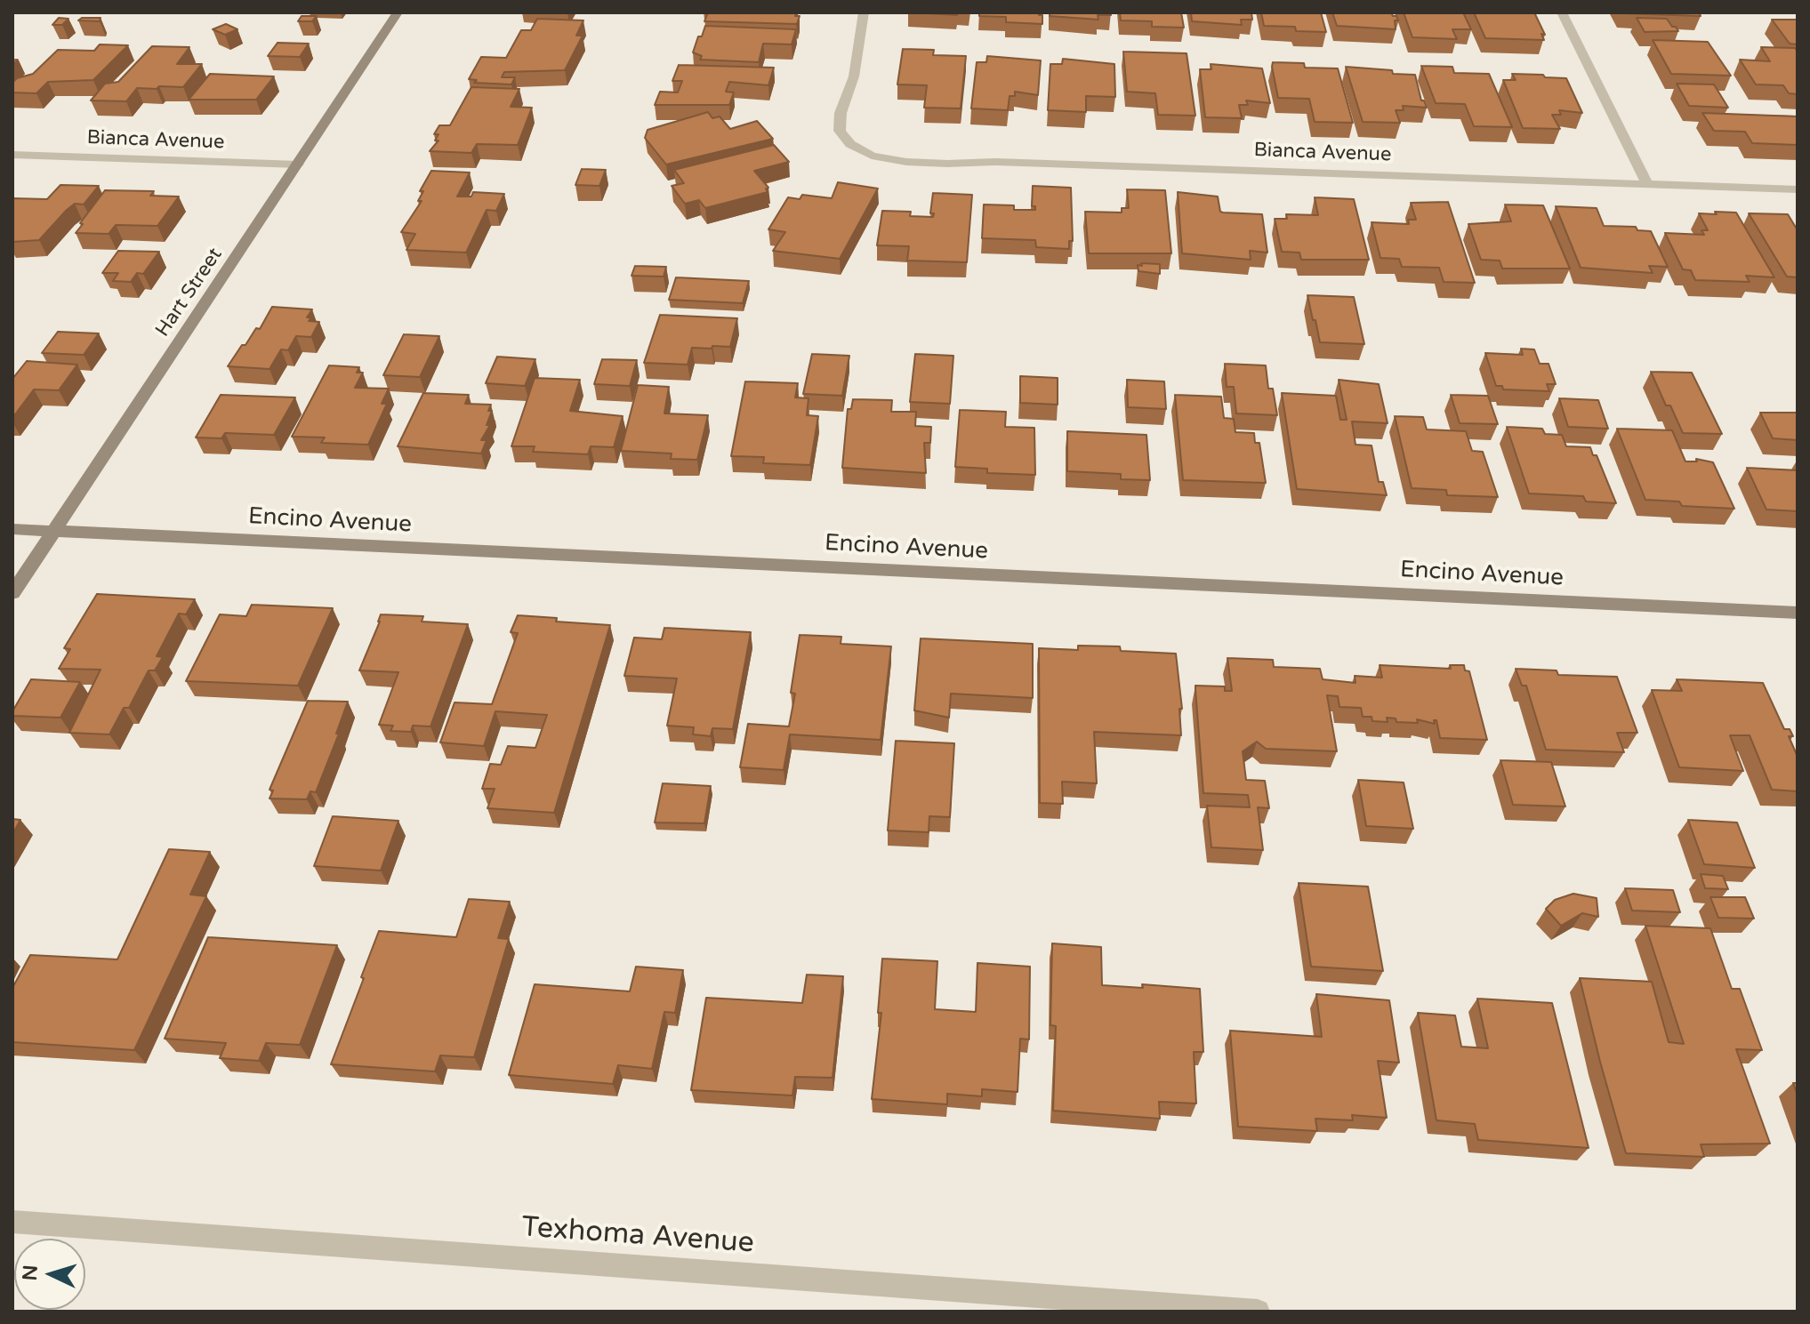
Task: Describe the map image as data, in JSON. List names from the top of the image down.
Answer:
{
  "streets": {
    "street": [
      "Bianca Avenue",
      "Hart Street",
      "Encino Avenue",
      "Texhoma Avenue"
    ]
  },
  "crossings": [
    ["Bianca Avenue", "Hart Street"],
    ["Hart Street", "Encino Avenue"]
  ],
  "north": "left"
}
